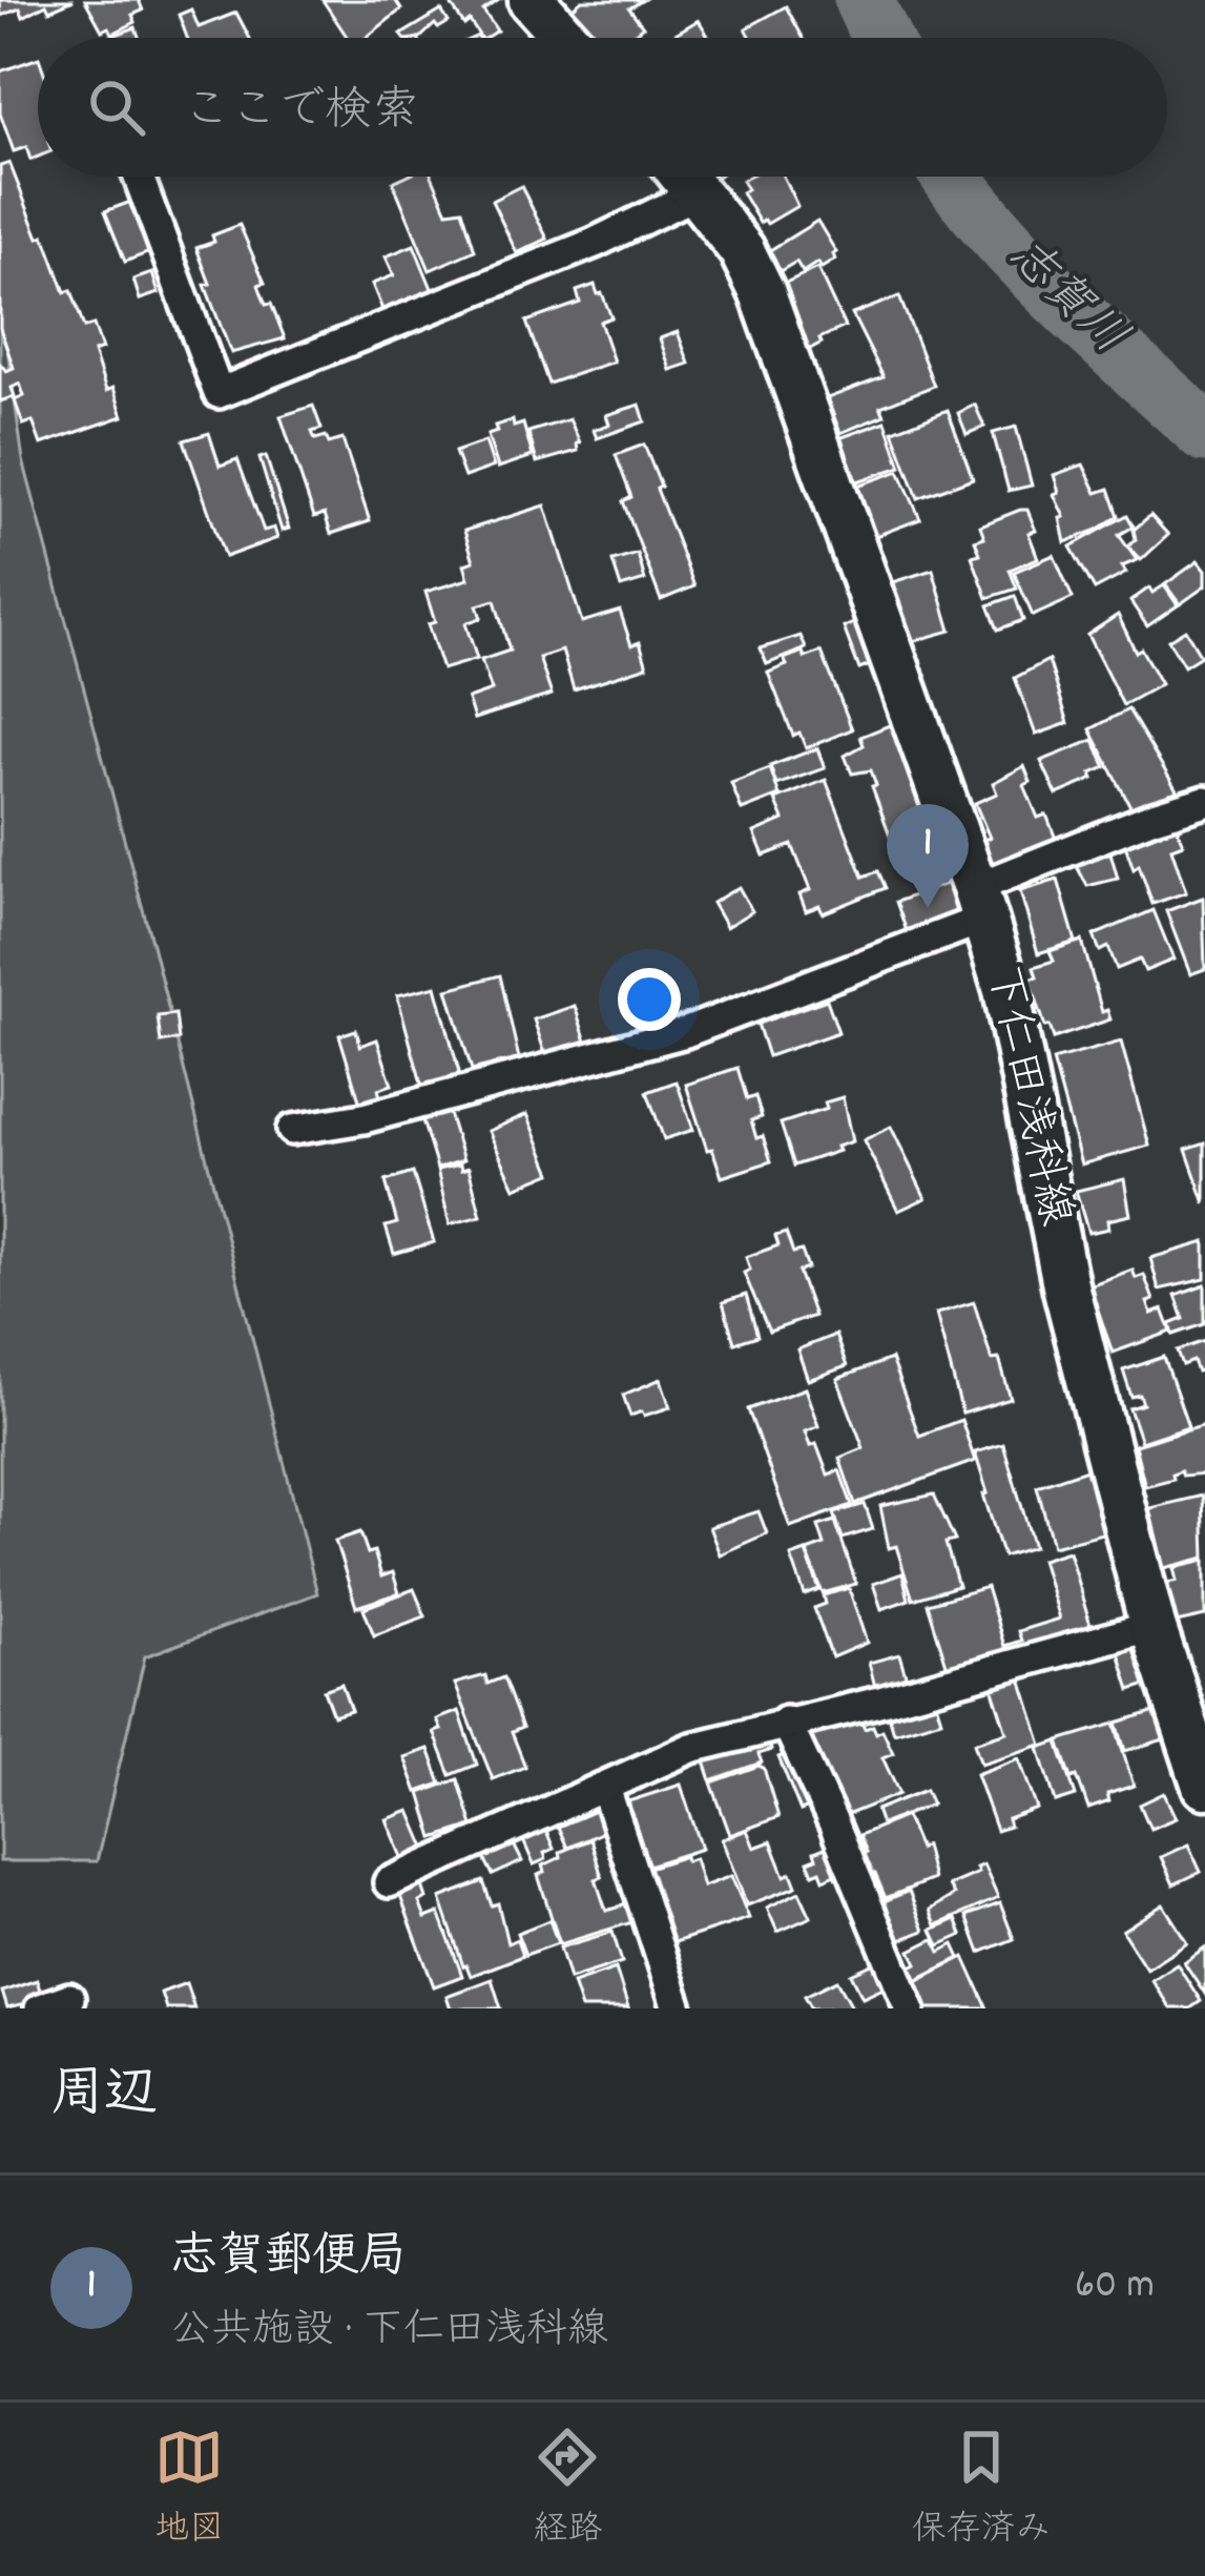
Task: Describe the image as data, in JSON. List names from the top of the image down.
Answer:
{
  "streets": {
    "main road": ["下仁田浅科線"]
  },
  "water": ["志賀川"],
  "page": {
    "search": "ここで検索",
    "pins": "1",
    "heading": "周辺",
    "list": [
      {
        "mark": "1",
        "name": "志賀郵便局",
        "note": "公共施設 · 下仁田浅科線",
        "value": "60 m"
      }
    ],
    "nav": ["地図", "経路", "保存済み"]
  }
}
